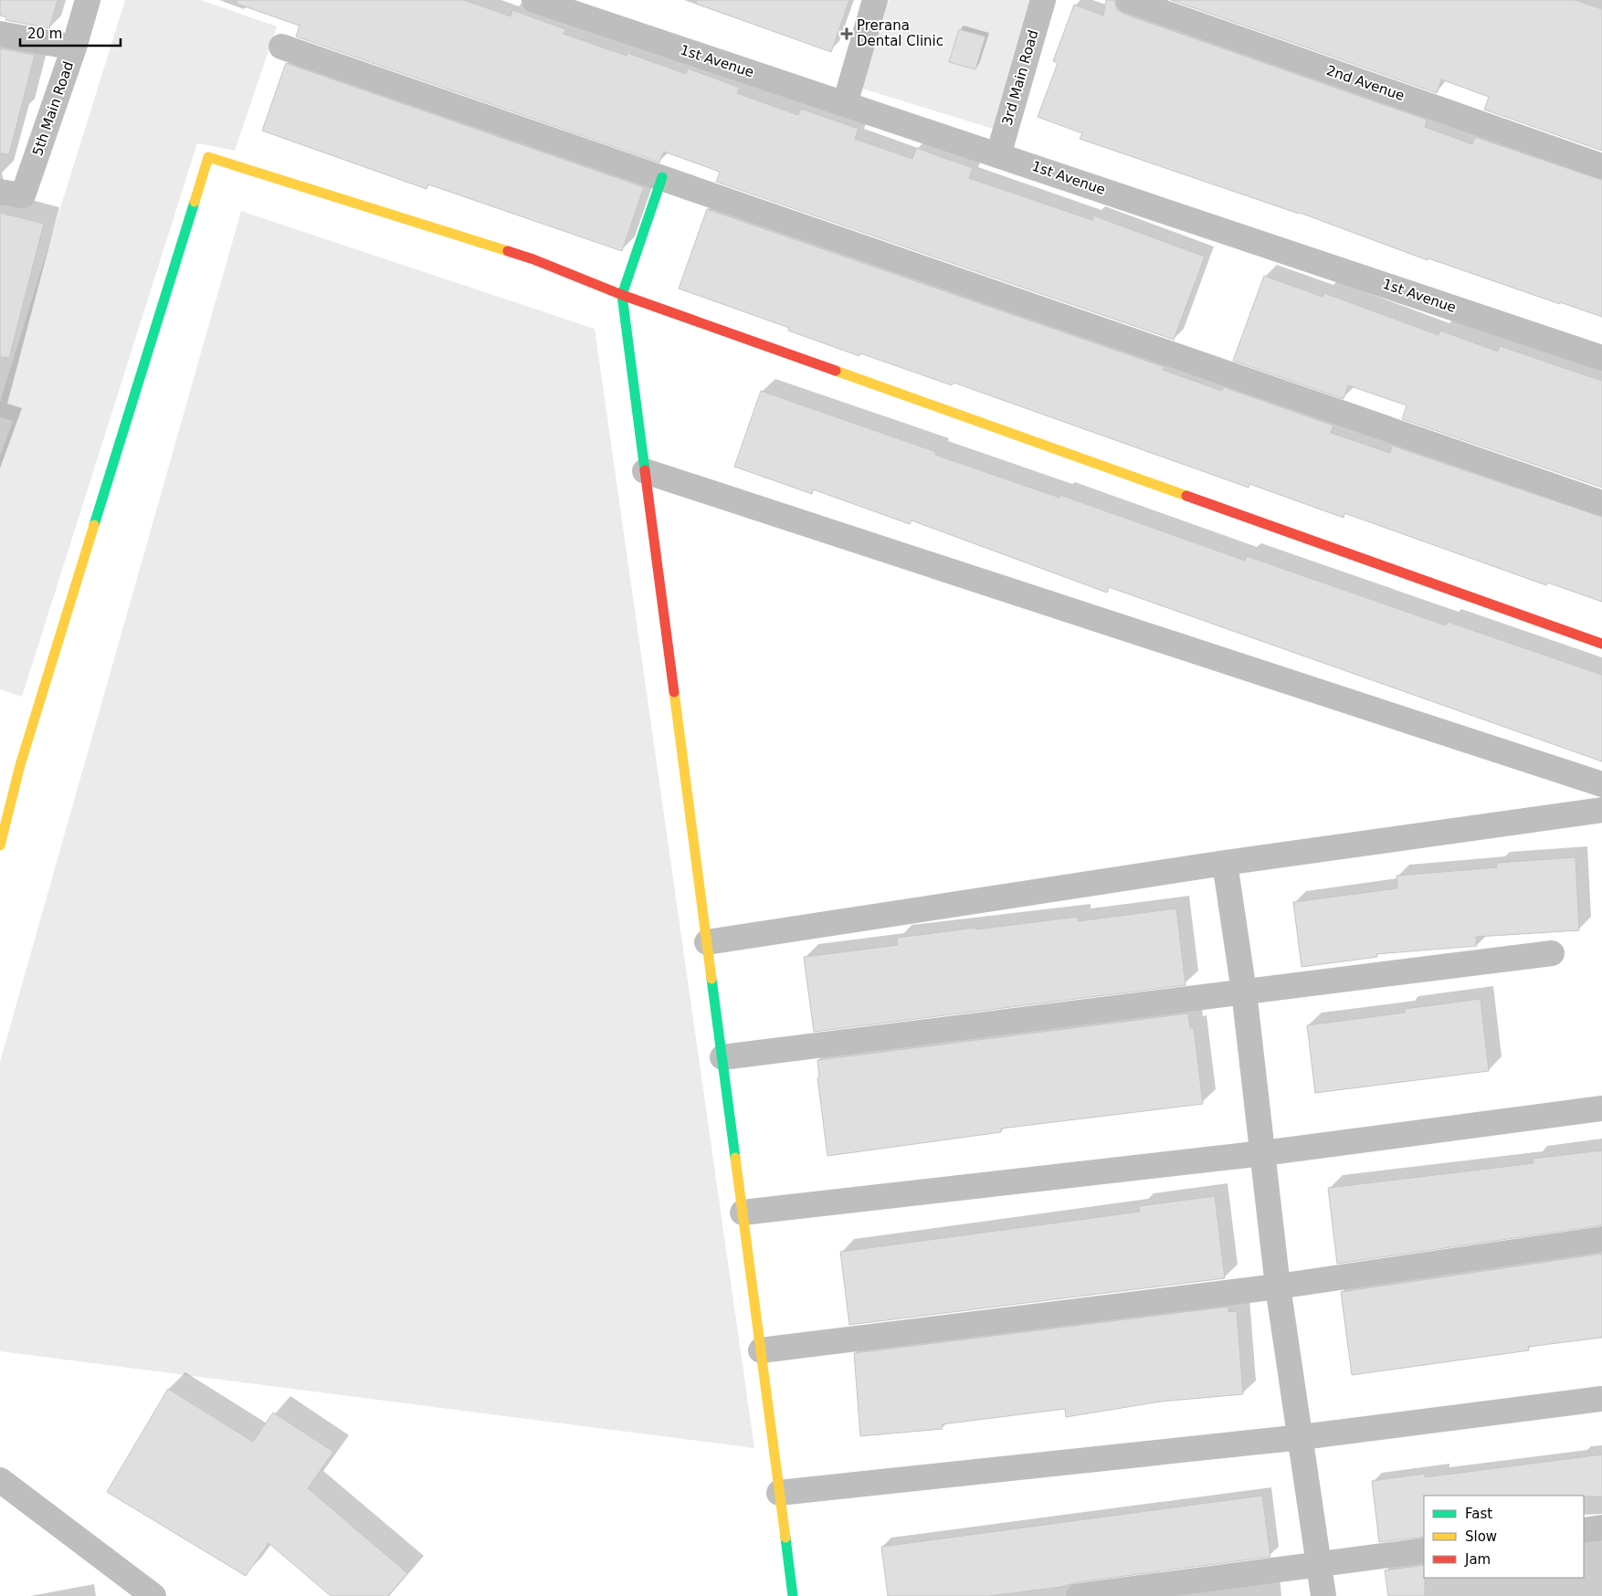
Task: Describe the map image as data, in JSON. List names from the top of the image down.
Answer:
{
  "streets": {
    "street": [
      "1st Avenue",
      "3rd Main Road",
      "2nd Avenue",
      "5th Main Road"
    ]
  },
  "crossings": [
    ["1st Avenue", "3rd Main Road"]
  ],
  "places": {
    "health": ["Prerana Dental Clinic"]
  },
  "legend": ["Fast", "Slow", "Jam"],
  "scale_bar": "20 m"
}
